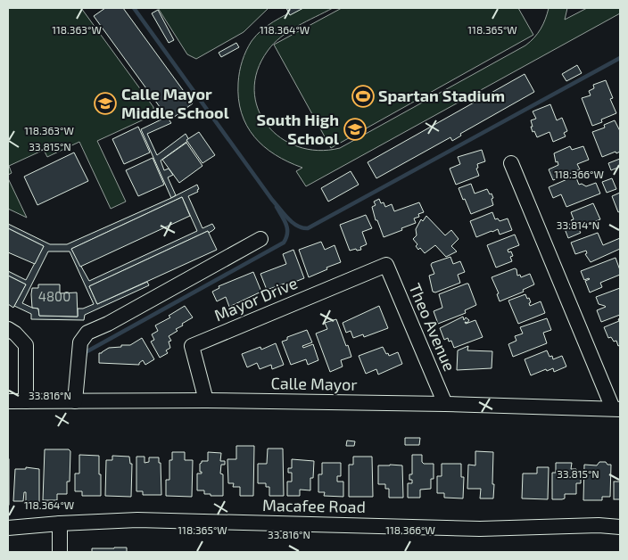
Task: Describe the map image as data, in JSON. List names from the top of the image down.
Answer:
{
  "streets": {
    "street": [
      "Mayor Drive",
      "Theo Avenue",
      "Calle Mayor",
      "Macafee Road"
    ]
  },
  "crossings": [
    ["Mayor Drive", "Theo Avenue"],
    ["Mayor Drive", "Calle Mayor"],
    ["Theo Avenue", "Calle Mayor"]
  ],
  "places": {
    "sports": ["Spartan Stadium"],
    "school or university": ["Calle Mayor Middle School", "South High School"]
  },
  "house_numbers": ["4800"],
  "coordinates": [
    "118.363°W",
    "118.364°W",
    "118.365°W",
    "33.815°N",
    "118.366°W",
    "33.814°N",
    "33.816°N"
  ]
}
